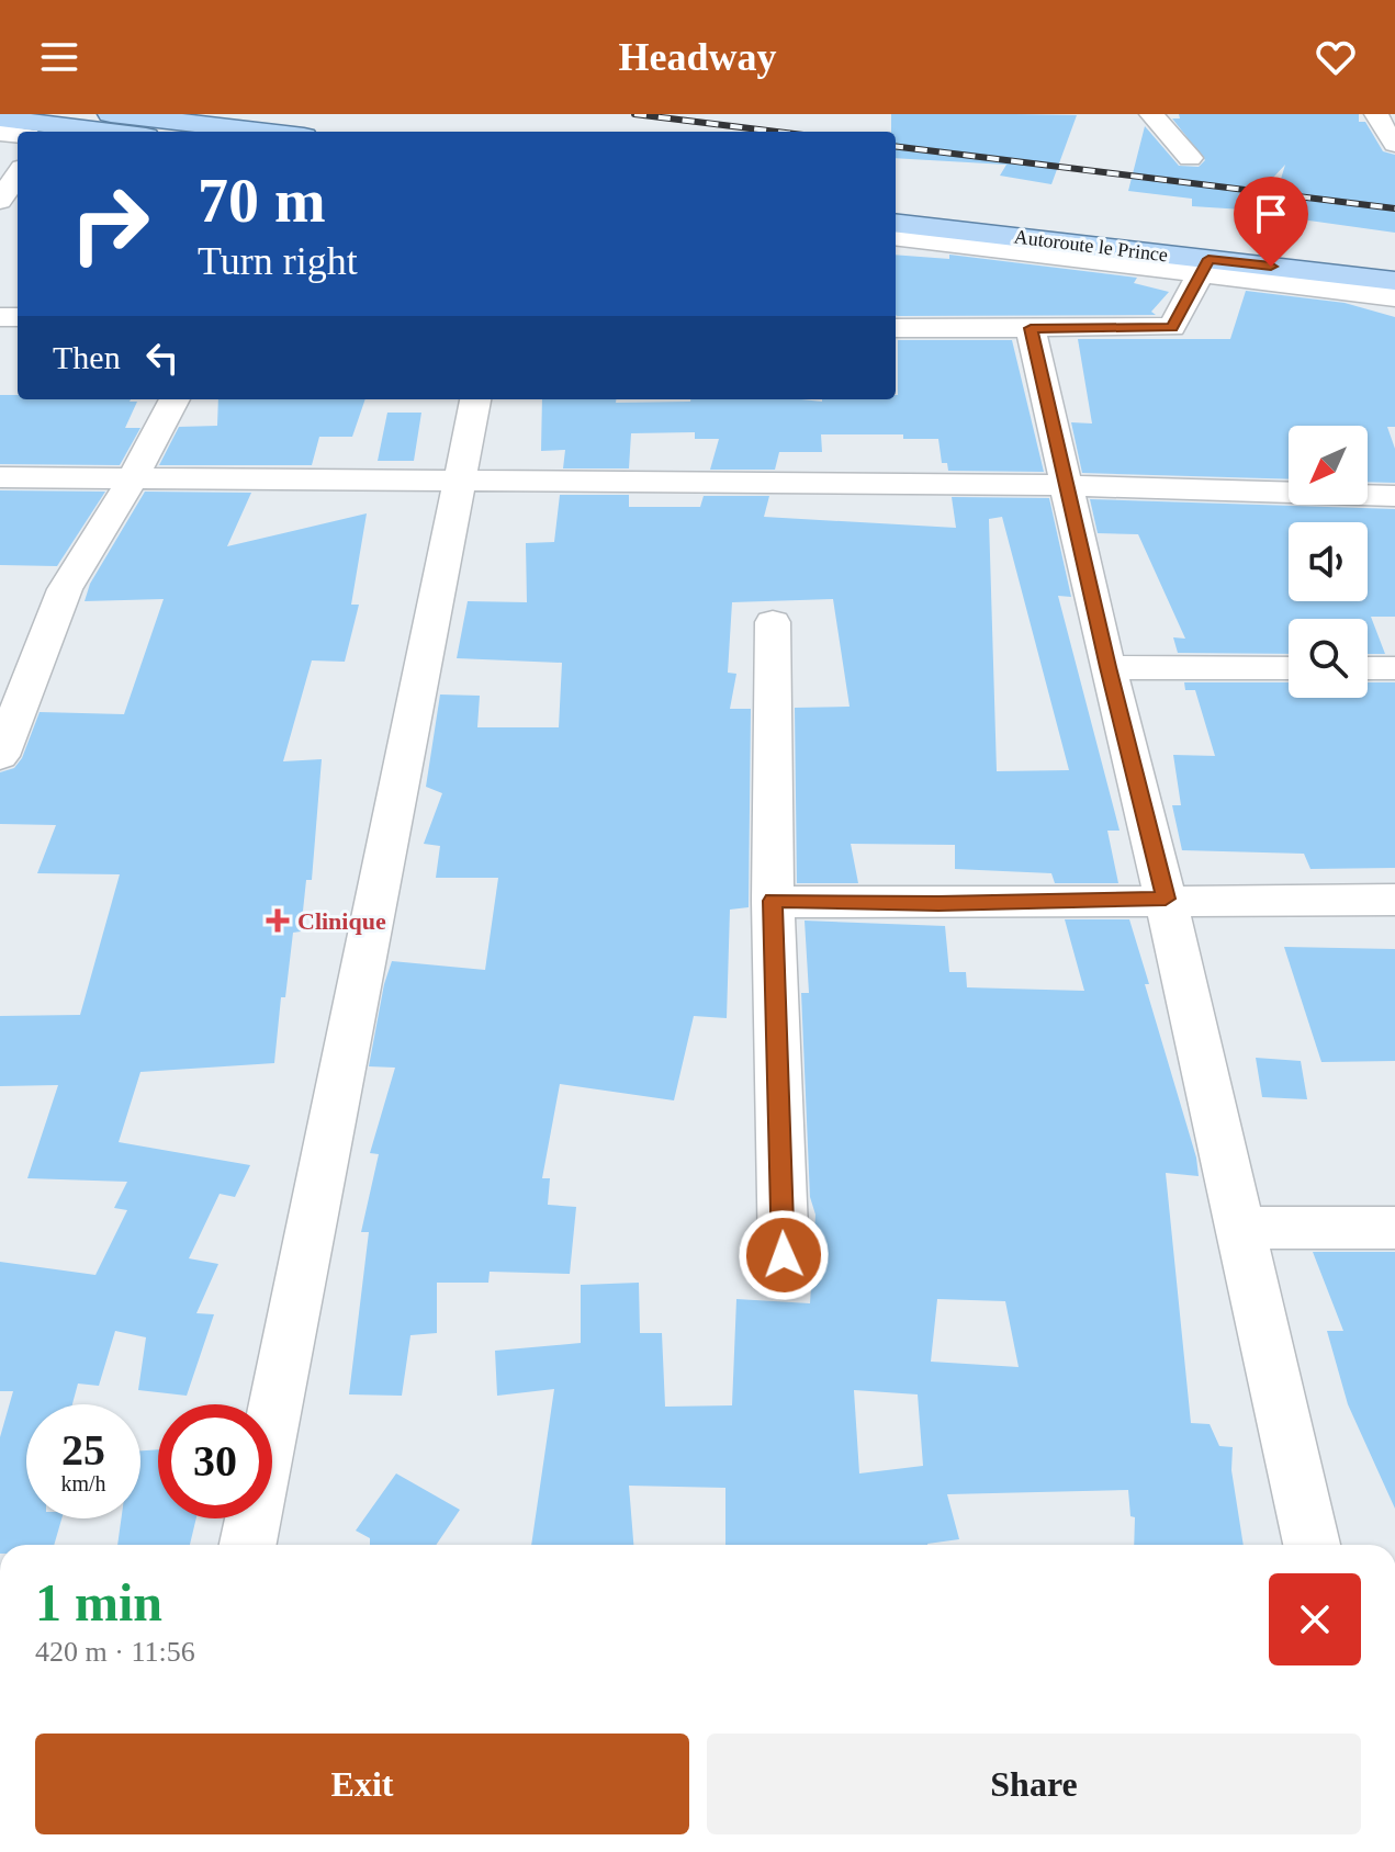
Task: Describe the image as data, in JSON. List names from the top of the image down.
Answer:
{
  "streets": {
    "main road": ["Autoroute le Prince"]
  },
  "places": {
    "health": ["Clinique"]
  },
  "north": "bottom left",
  "page": {
    "header": "Headway",
    "turn": ["70 m", "Turn right"],
    "then": "Then",
    "speed": "25 km/h",
    "limit": "30",
    "heading": ["1 min", "420 m · 11:56"],
    "buttons": ["Exit", "Share"]
  }
}
